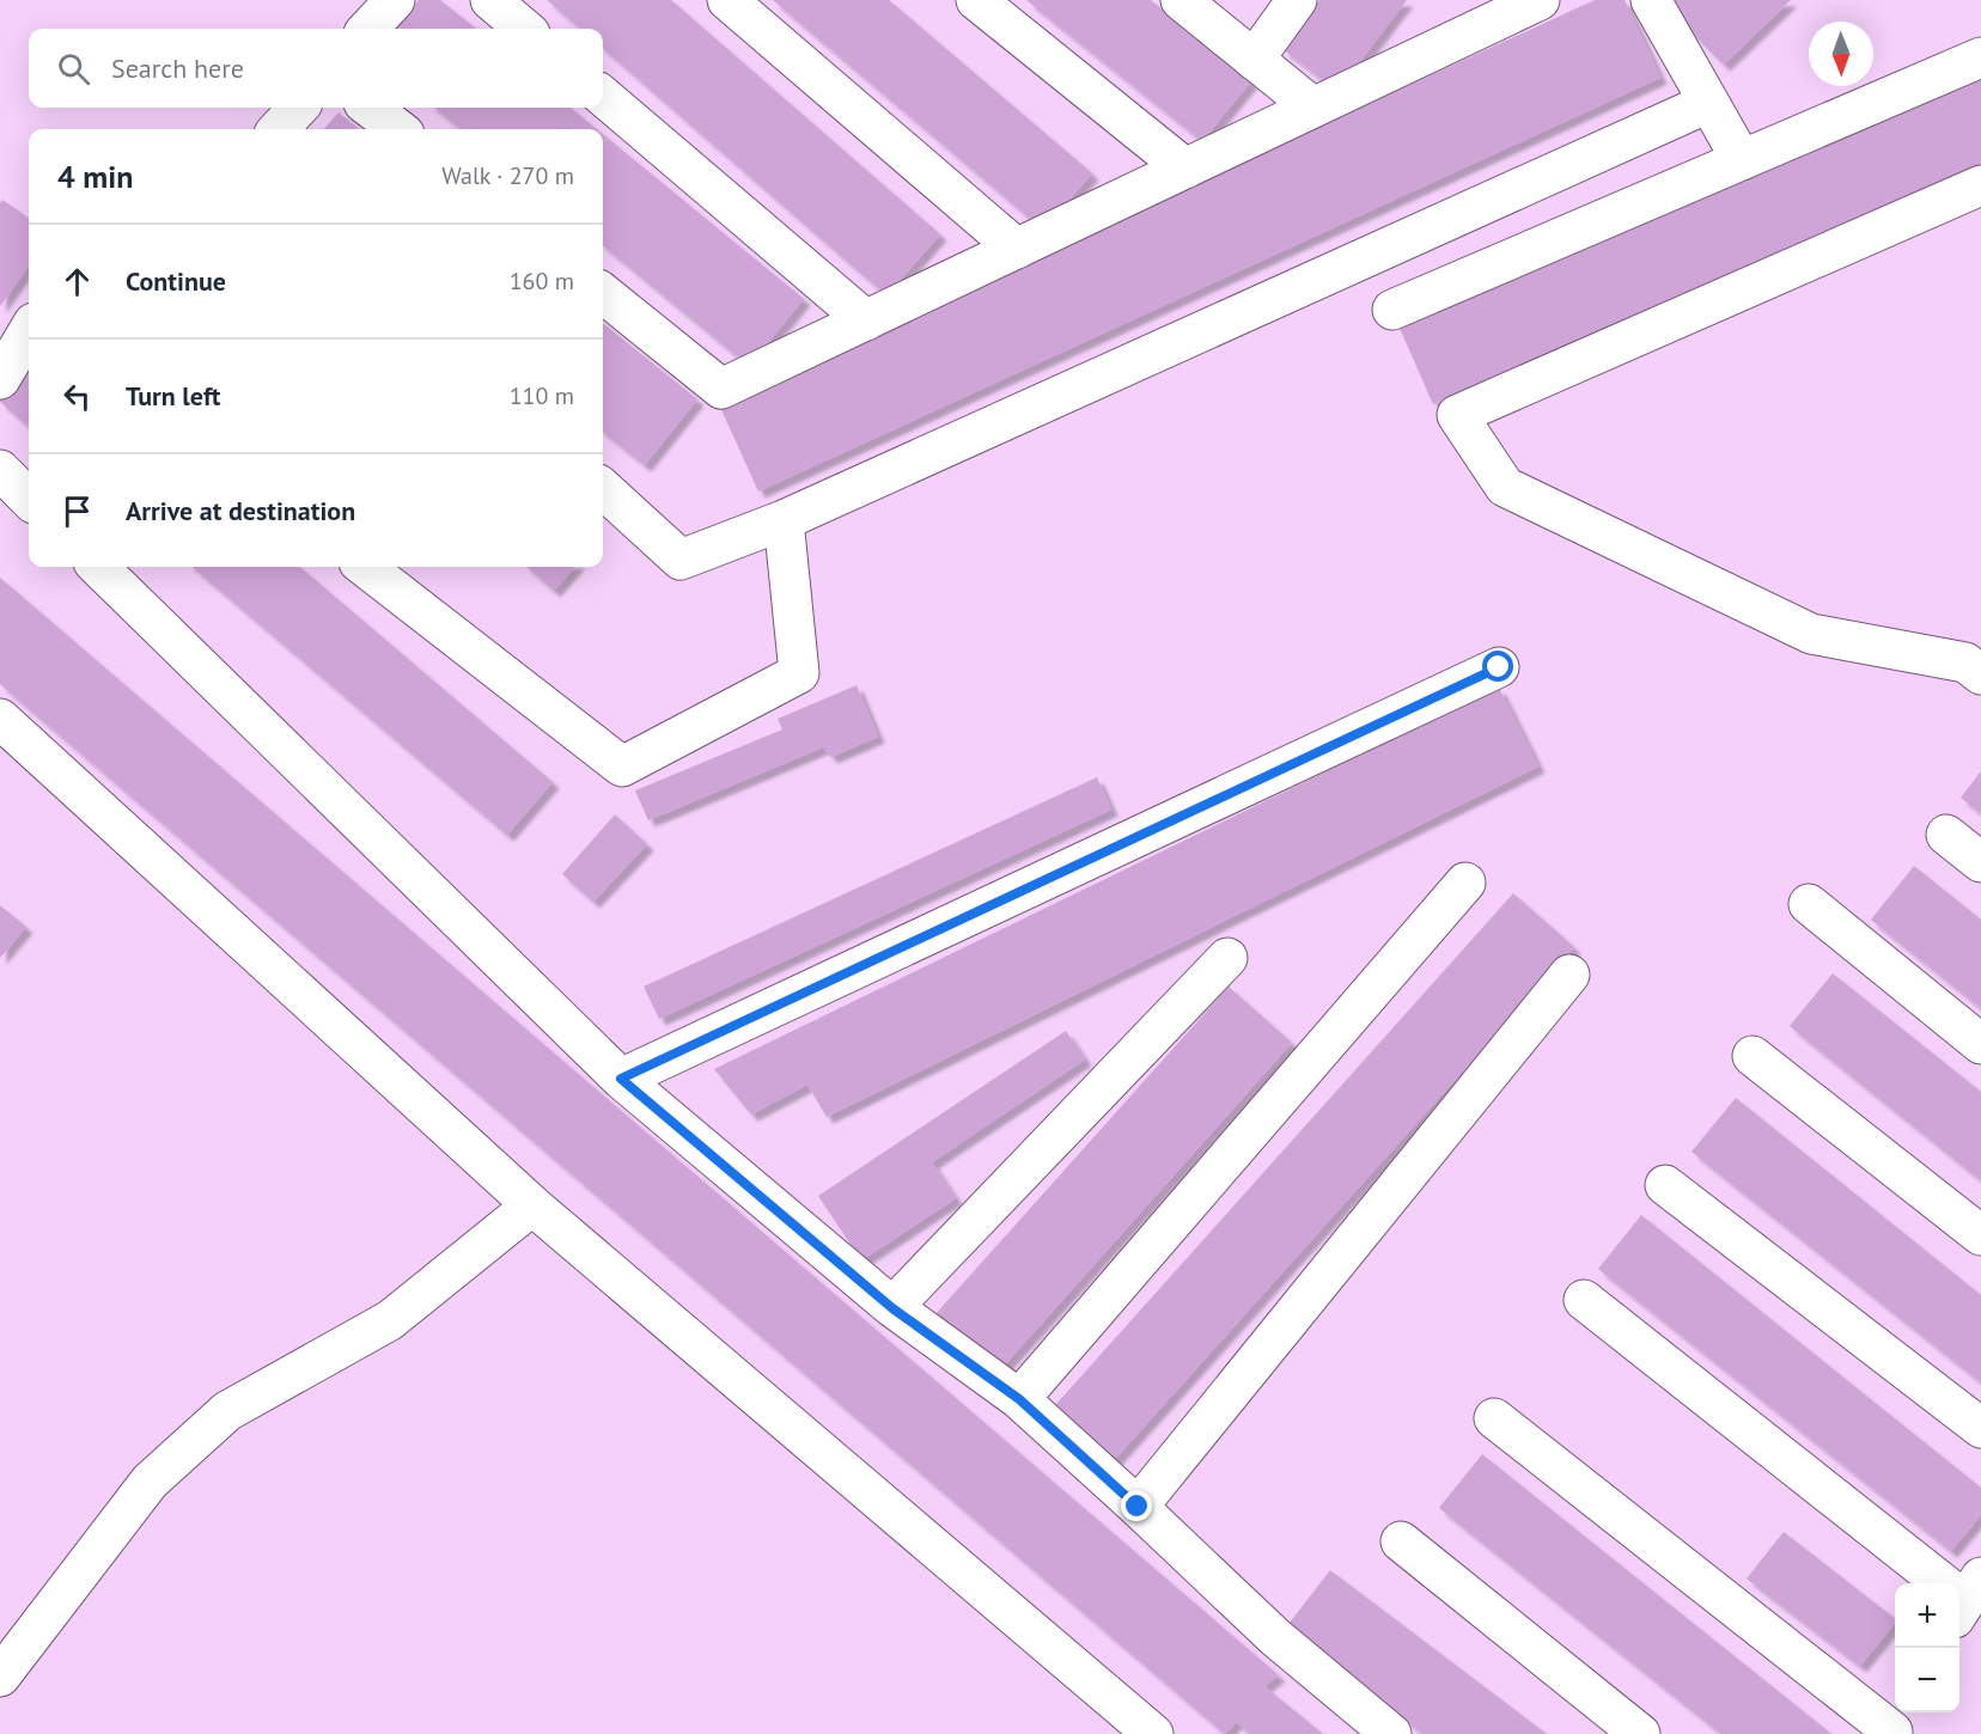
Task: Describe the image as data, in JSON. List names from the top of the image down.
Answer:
{
  "north": "bottom",
  "page": {
    "search": "Search here",
    "heading": ["4 min", "Walk · 270 m"],
    "list": [
      ["Continue", "160 m"],
      ["Turn left", "110 m"],
      "Arrive at destination"
    ],
    "map_buttons": ["+", "−"]
  }
}
